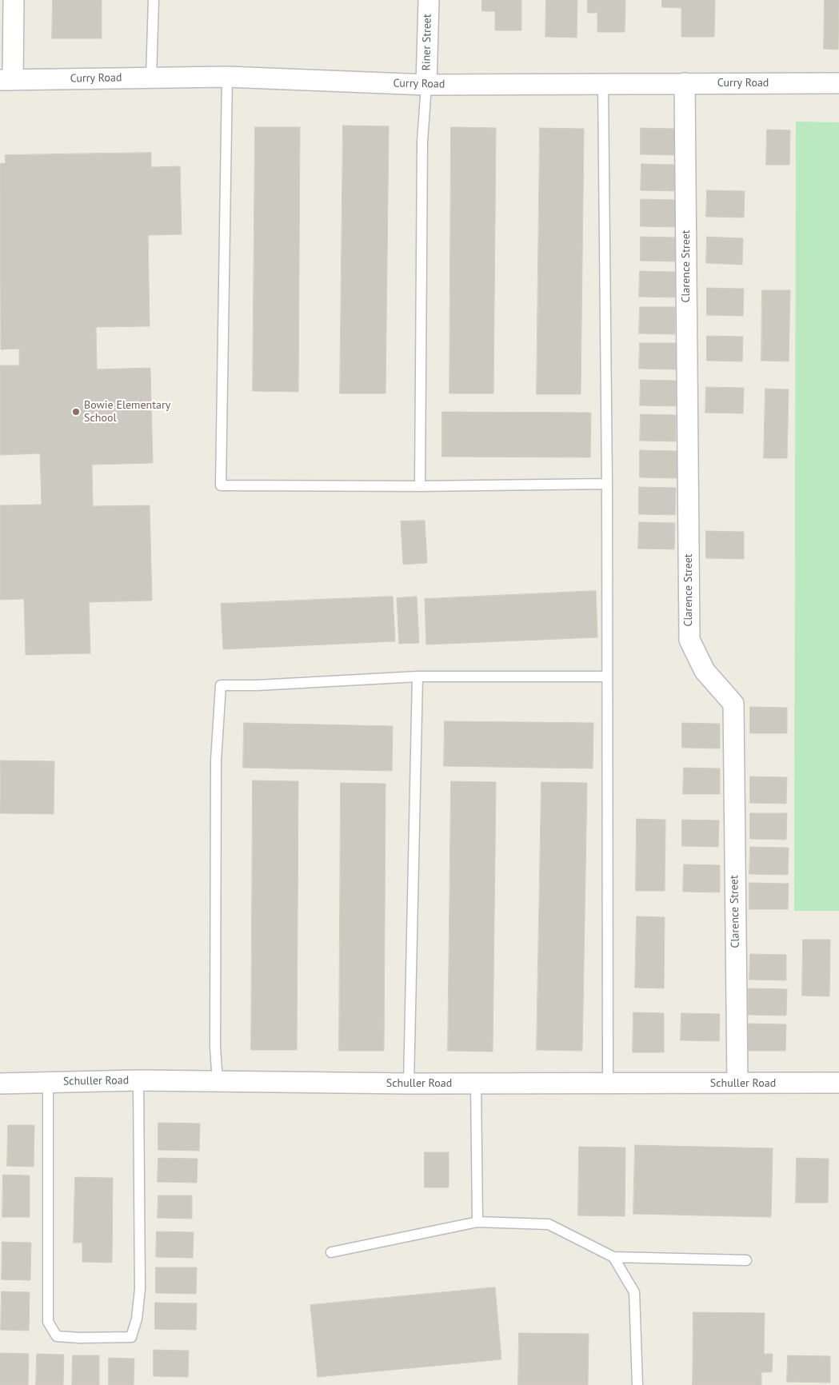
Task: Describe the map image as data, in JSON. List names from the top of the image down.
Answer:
{
  "streets": {
    "street": [
      "Riner Street",
      "Curry Road",
      "Clarence Street",
      "Schuller Road"
    ]
  },
  "crossings": [
    ["Riner Street", "Curry Road"],
    ["Curry Road", "Clarence Street"],
    ["Clarence Street", "Schuller Road"]
  ],
  "places": ["Bowie Elementary School"]
}
